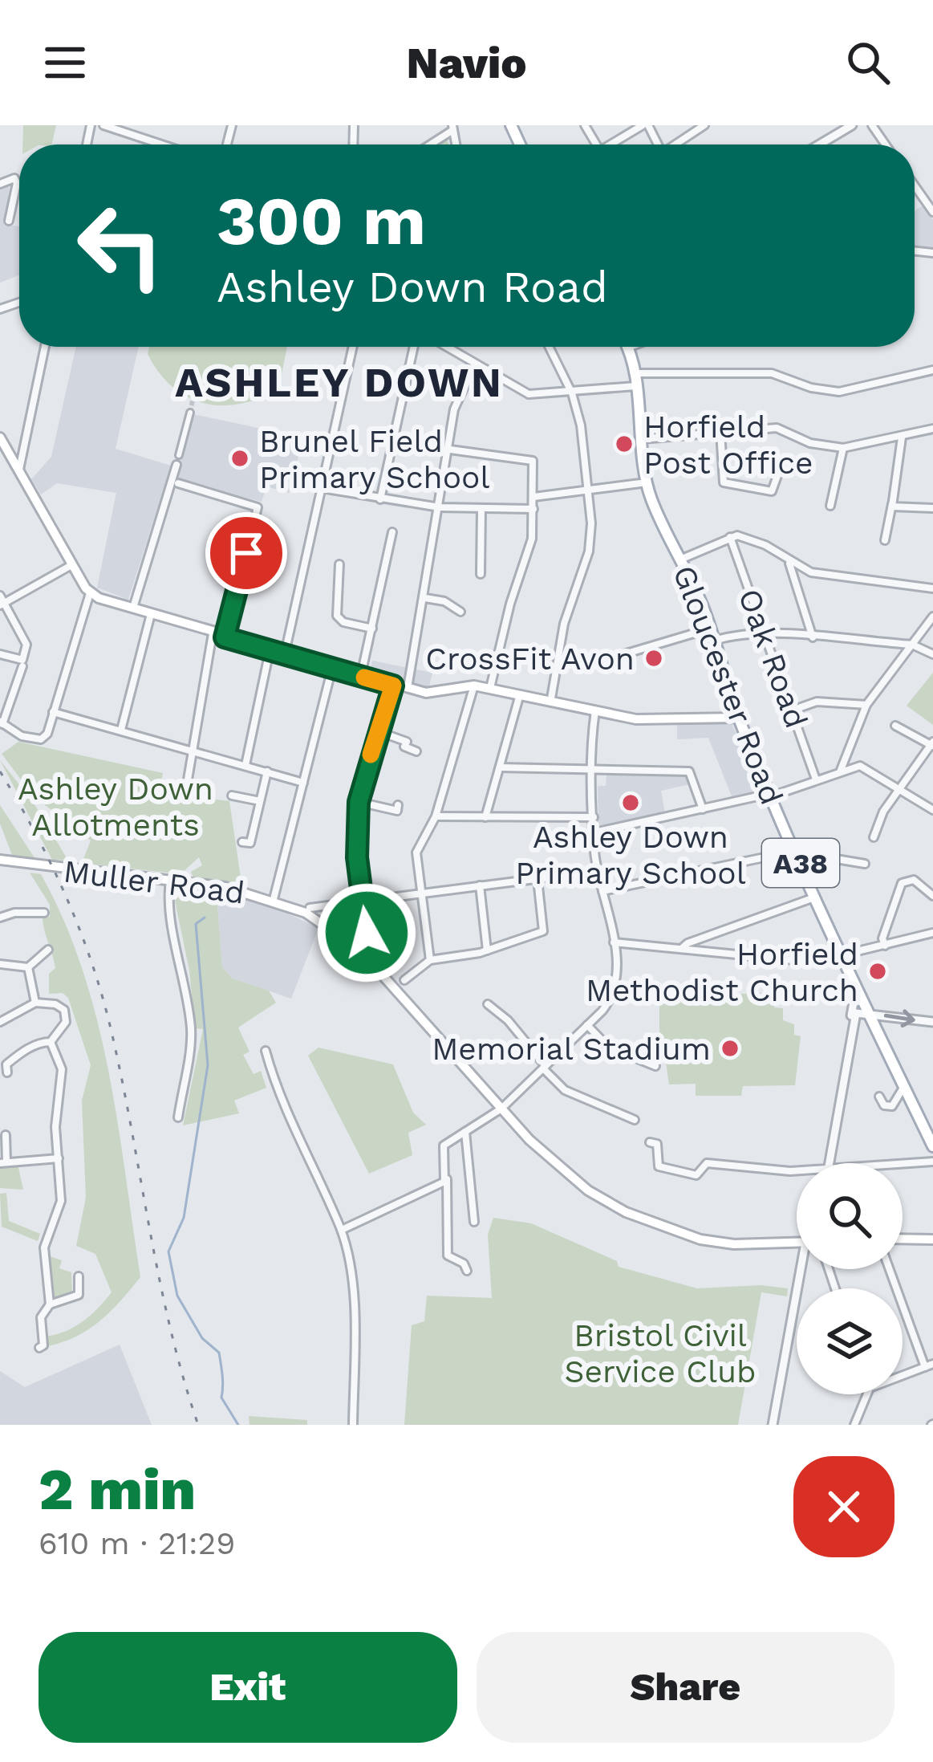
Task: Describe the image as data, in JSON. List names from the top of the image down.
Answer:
{
  "streets": {
    "main road": ["Gloucester Road", "A38", "Muller Road"],
    "street": ["Oak Road"]
  },
  "districts": ["ASHLEY DOWN"],
  "parks": ["Ashley Down Allotments", "Bristol Civil Service Club"],
  "places": [
    "Horfield Post Office",
    "Brunel Field Primary School",
    "CrossFit Avon",
    "Ashley Down Primary School",
    "Horfield Methodist Church",
    "Memorial Stadium"
  ],
  "page": {
    "header": "Navio",
    "turn": ["300 m", "Ashley Down Road"],
    "heading": ["2 min", "610 m · 21:29"],
    "buttons": ["Exit", "Share"]
  }
}
